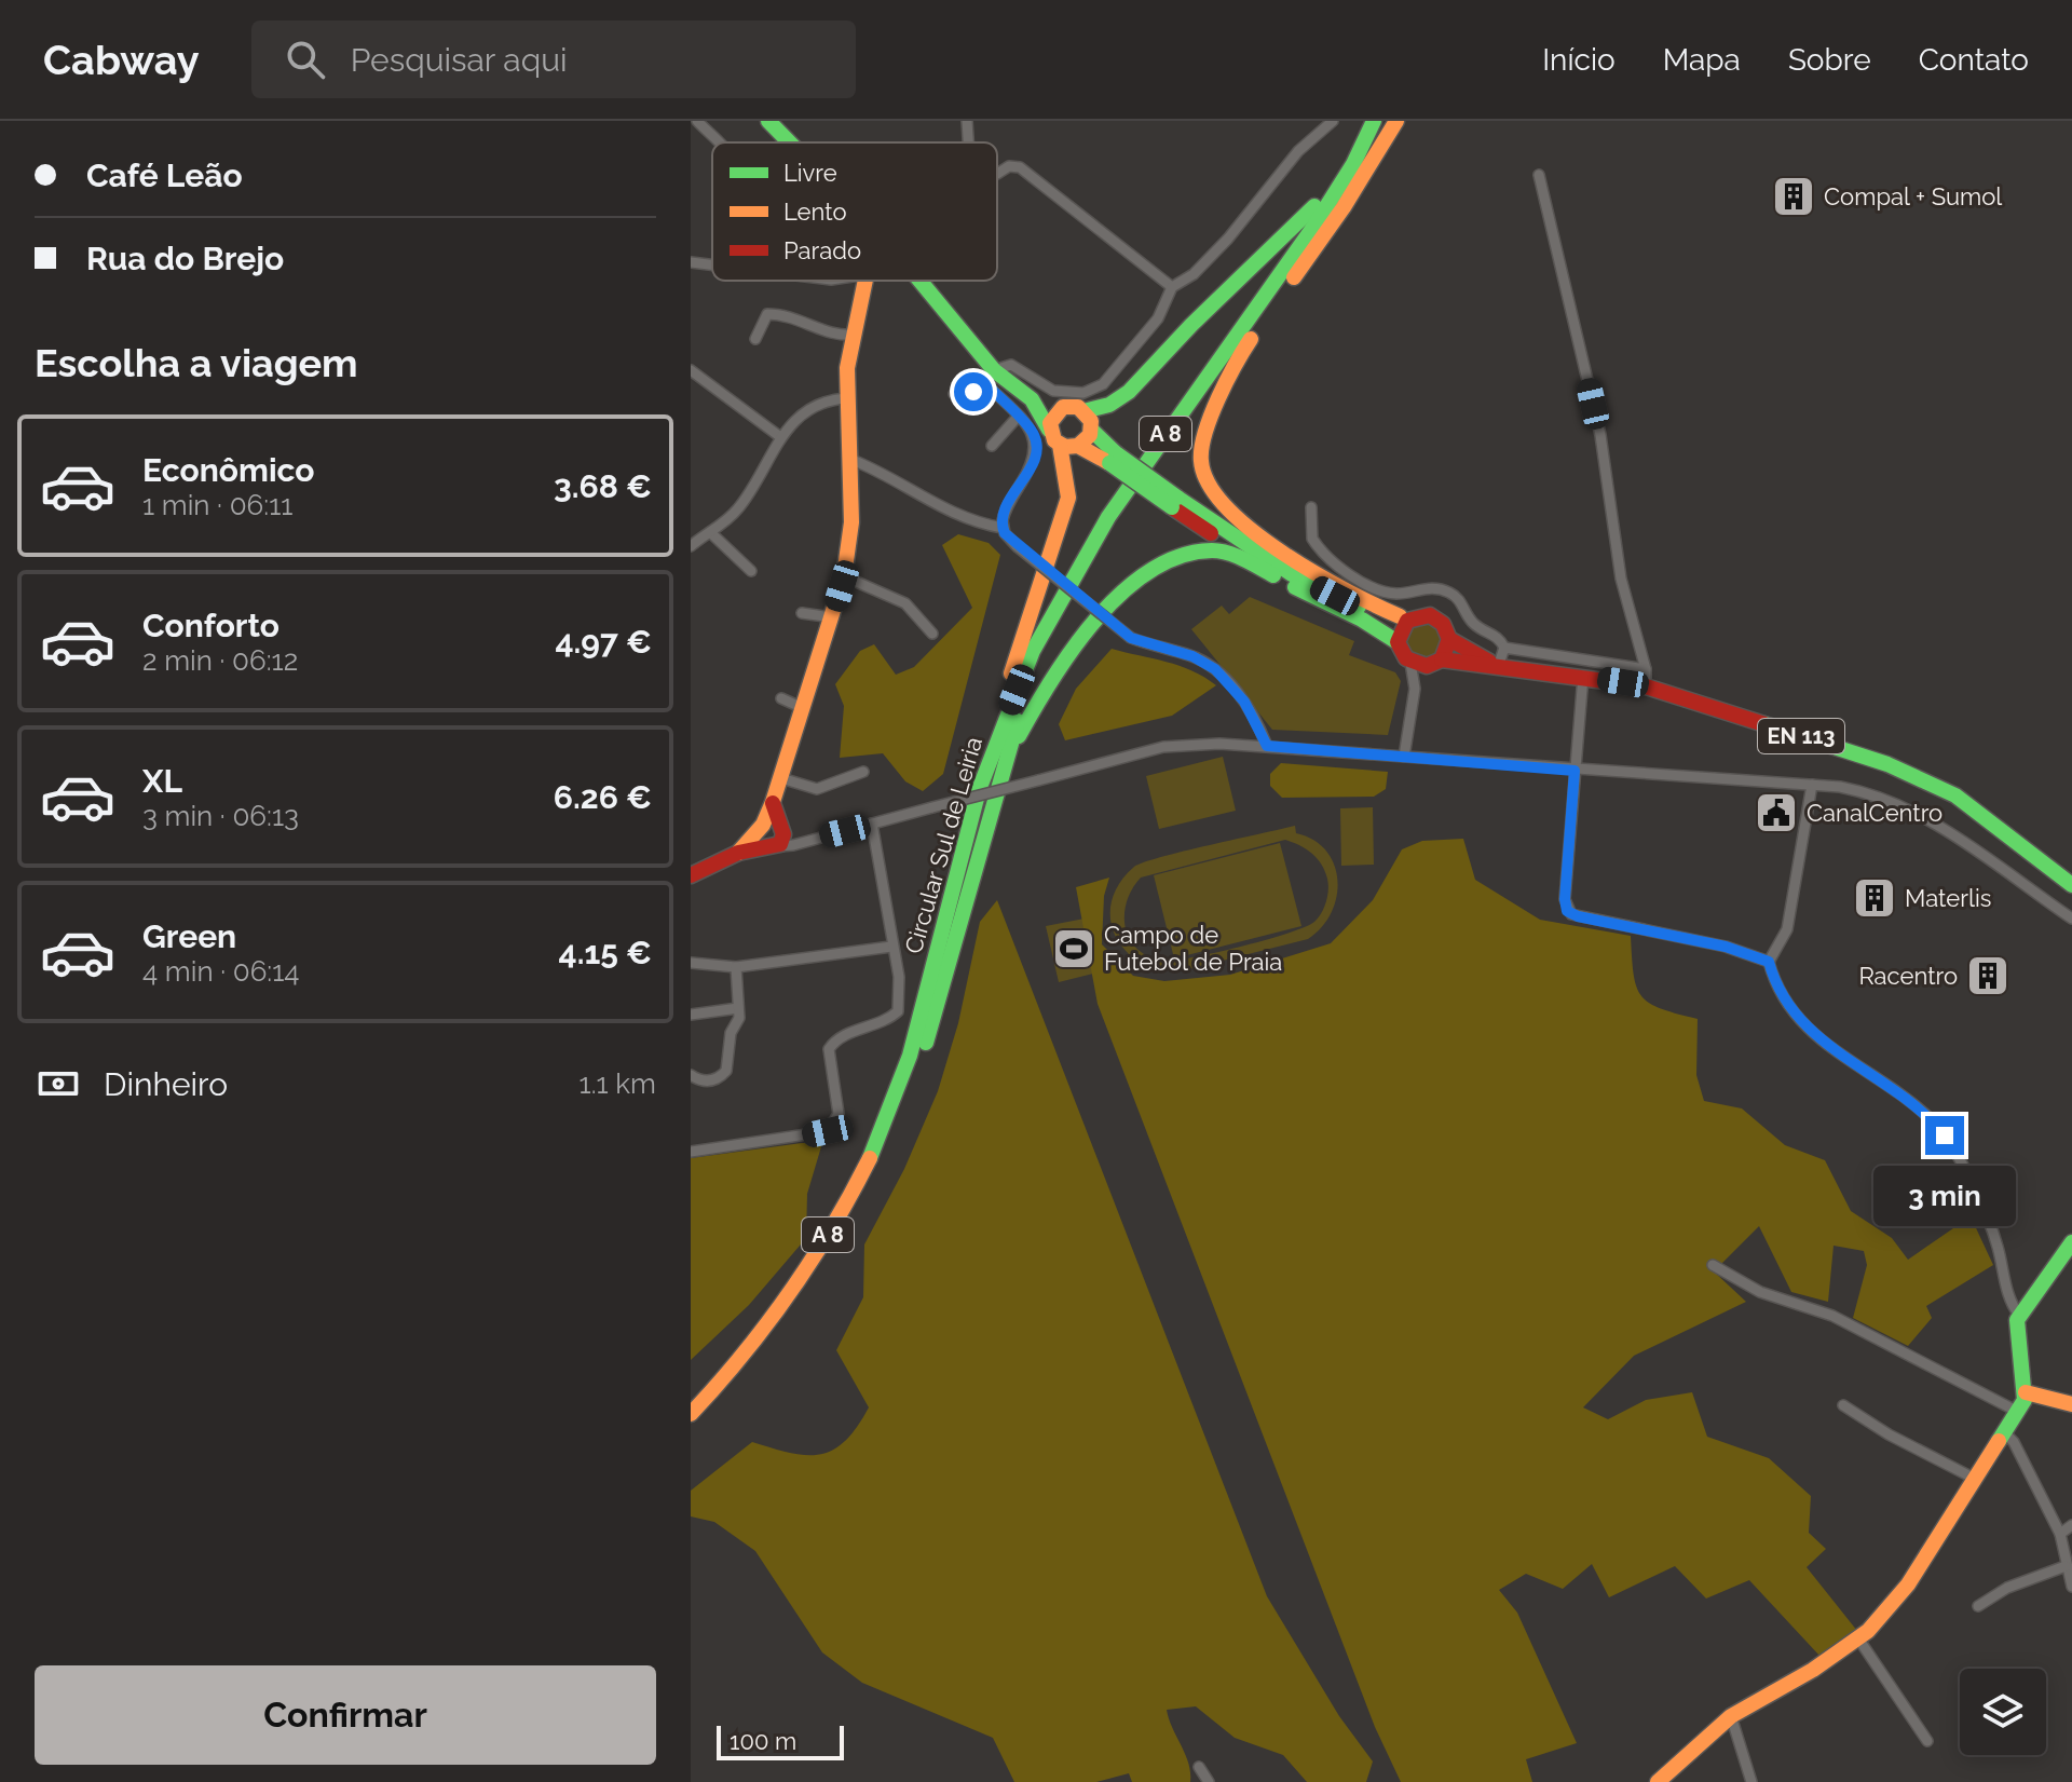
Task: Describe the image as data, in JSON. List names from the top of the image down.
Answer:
{
  "streets": {
    "main road": ["A 8", "EN 113", "Circular Sul de Leiria"]
  },
  "crossings": [
    ["A 8", "Circular Sul de Leiria"]
  ],
  "places": {
    "building": ["Compal + Sumol", "Materlis", "Racentro"],
    "public building": ["CanalCentro"],
    "sports": ["Campo de Futebol de Praia"]
  },
  "legend": ["Livre", "Lento", "Parado"],
  "scale_bar": "100 m",
  "page": {
    "header": "Cabway",
    "search": "Pesquisar aqui",
    "nav": [
      "Início",
      "Mapa",
      "Sobre",
      "Contato"
    ],
    "banner": ["Café Leão", "Rua do Brejo"],
    "heading": "Escolha a viagem",
    "list": [
      {
        "name": "Econômico",
        "note": "1 min · 06:11",
        "value": "3.68 €"
      },
      {
        "name": "Conforto",
        "note": "2 min · 06:12",
        "value": "4.97 €"
      },
      {
        "name": "XL",
        "note": "3 min · 06:13",
        "value": "6.26 €"
      },
      {
        "name": "Green",
        "note": "4 min · 06:14",
        "value": "4.15 €"
      }
    ],
    "pay": ["Dinheiro", "1.1 km"],
    "bubble": "3 min",
    "buttons": "Confirmar",
    "scale": "100 m"
  }
}
